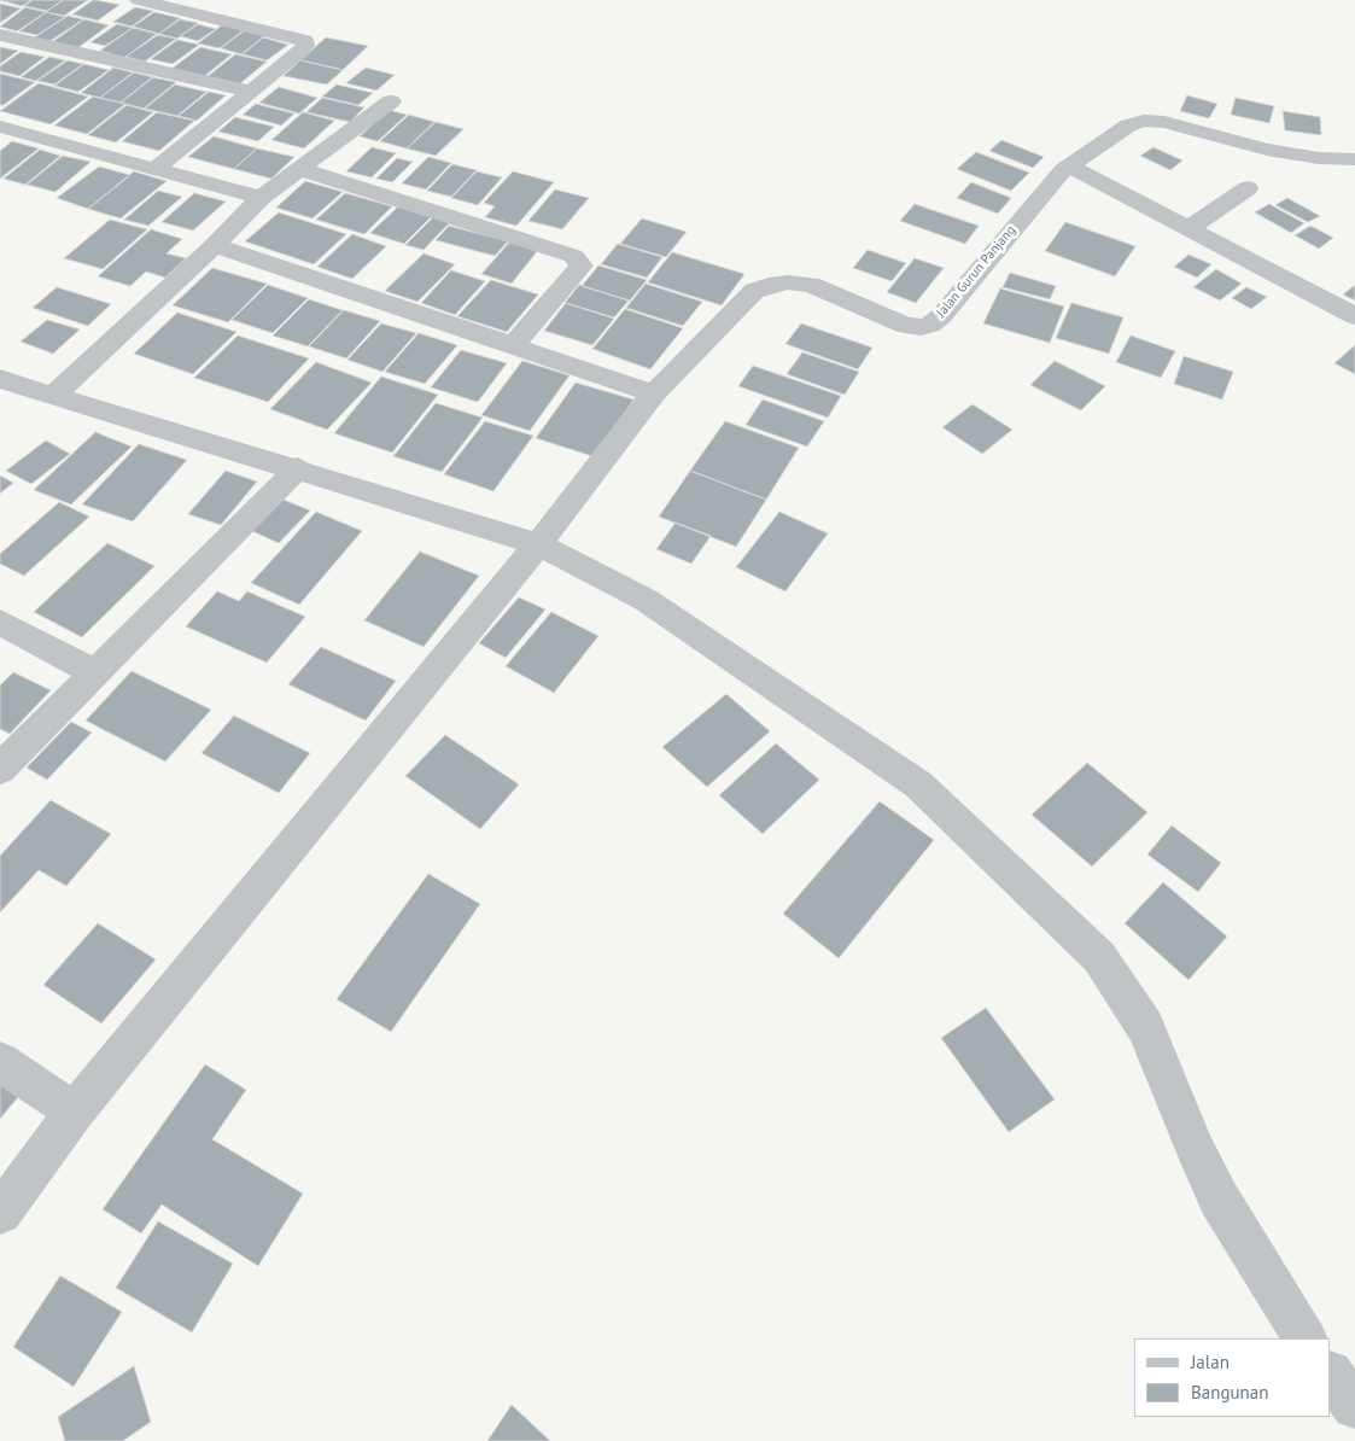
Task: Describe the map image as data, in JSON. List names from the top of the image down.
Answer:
{
  "streets": {
    "street": ["Jalan Gurun Panjang"]
  },
  "legend": ["Jalan", "Bangunan"]
}
